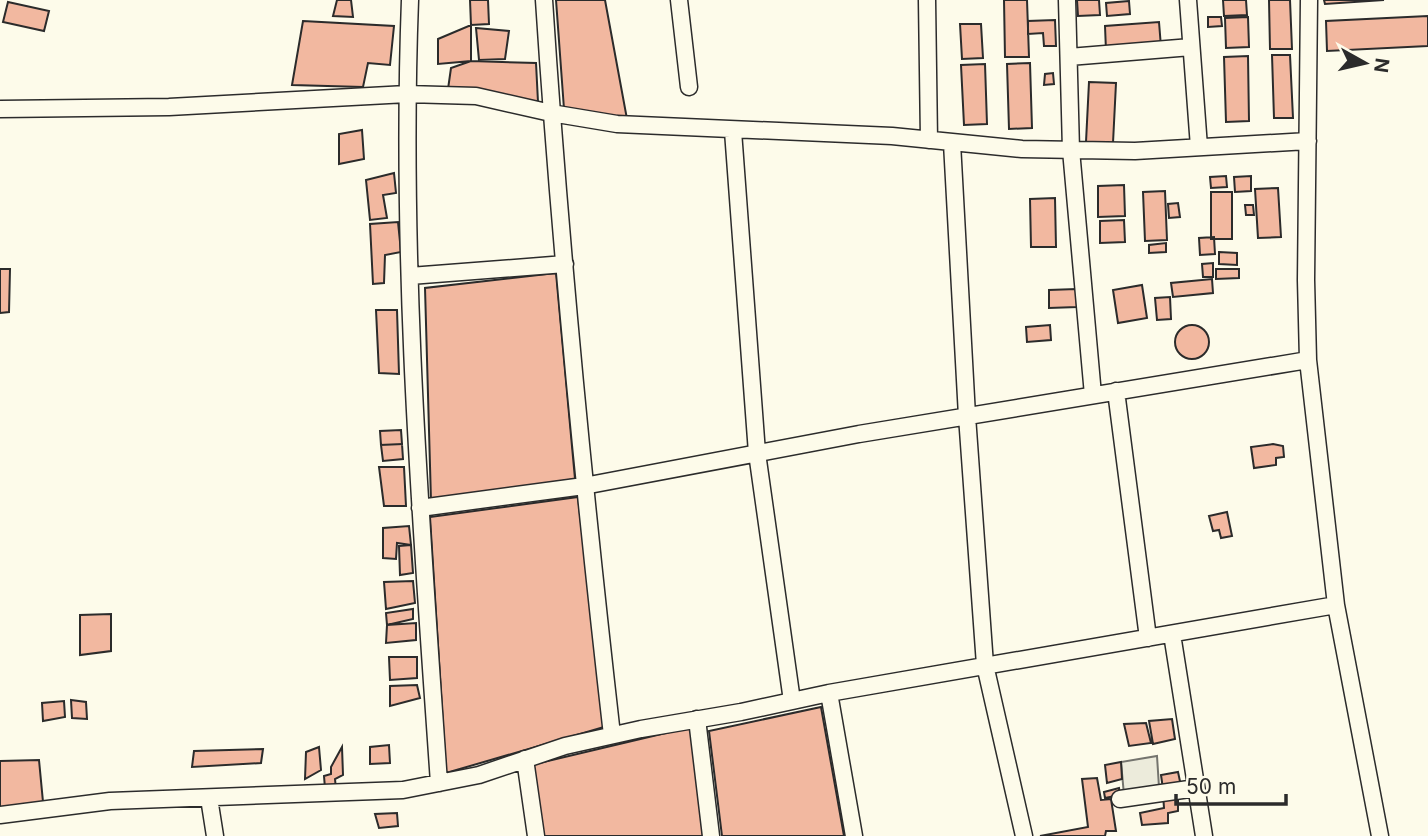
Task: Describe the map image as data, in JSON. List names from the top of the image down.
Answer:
{
  "scale_bar": "50 m",
  "north": "right"
}
